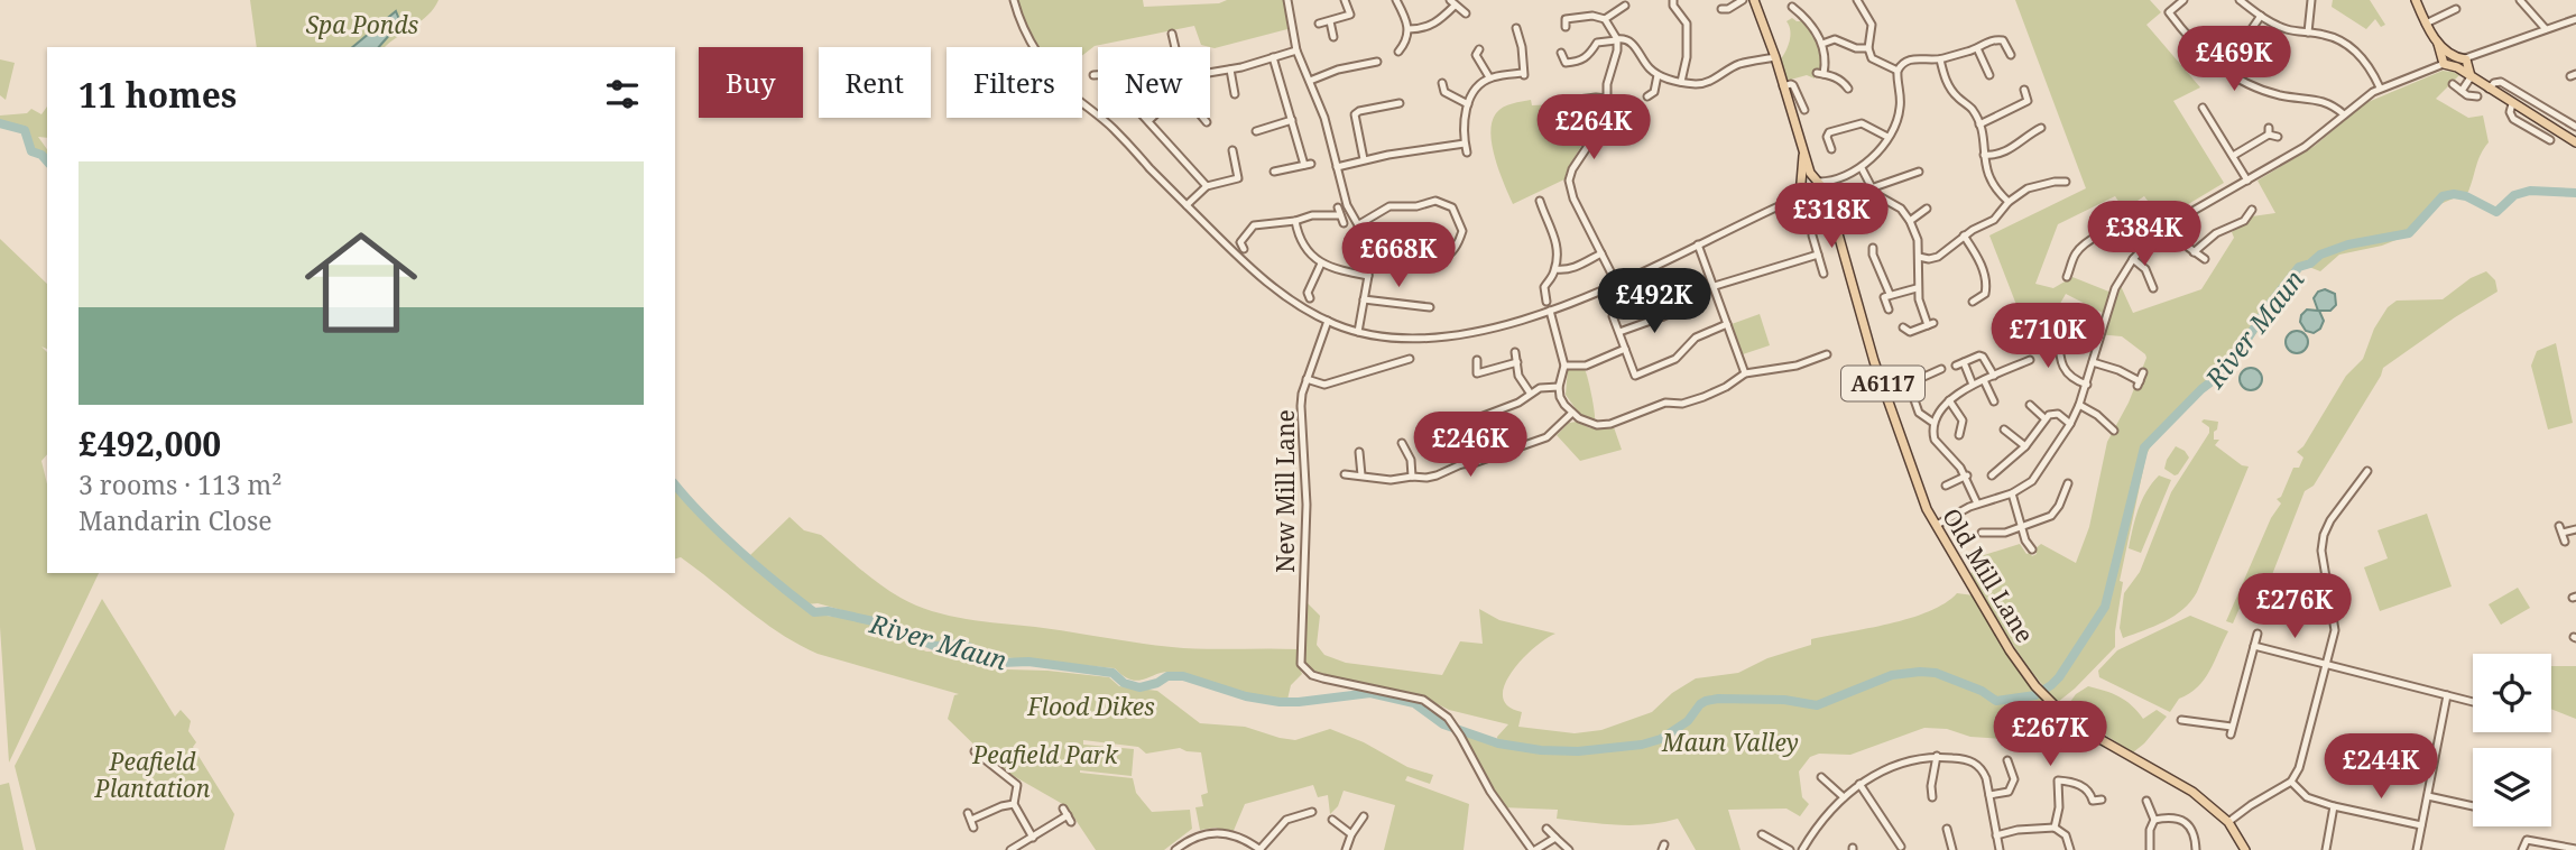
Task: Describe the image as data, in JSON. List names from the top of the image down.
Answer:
{
  "streets": {
    "main road": ["A6117", "Old Mill Lane"],
    "street": ["New Mill Lane"]
  },
  "water": ["River Maun"],
  "parks": [
    "Spa Ponds",
    "Flood Dikes",
    "Maun Valley",
    "Peafield Park",
    "Peafield Plantation"
  ],
  "page": {
    "price": [
      "£469K",
      "£264K",
      "£318K",
      "£384K",
      "£668K",
      "£492K",
      "£710K",
      "£246K",
      "£276K",
      "£267K",
      "£244K"
    ],
    "chip": [
      "Buy",
      "Rent",
      "Filters",
      "New"
    ],
    "heading": "11 homes",
    "list": [
      {
        "name": "£492,000",
        "note": "3 rooms · 113 m² · Mandarin Close"
      }
    ]
  }
}
